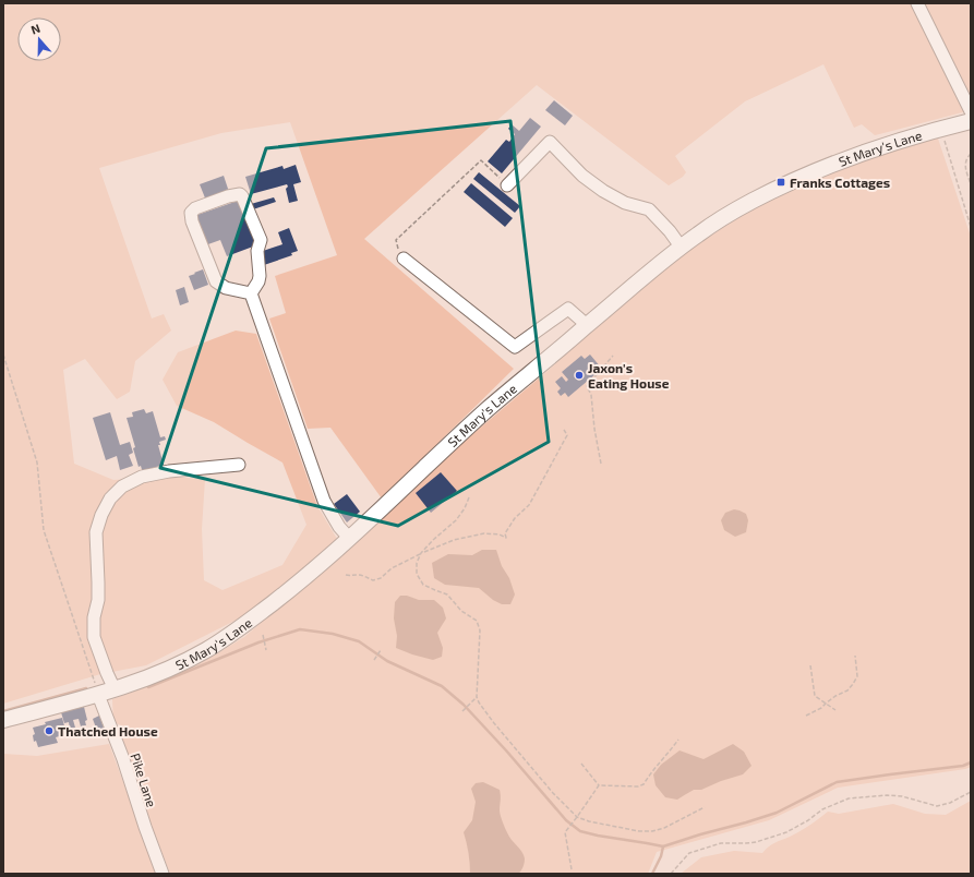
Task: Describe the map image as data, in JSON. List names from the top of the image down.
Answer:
{
  "streets": {
    "main road": ["St Mary's Lane"],
    "street": ["Pike Lane"]
  },
  "crossings": [
    ["St Mary's Lane", "Pike Lane"]
  ],
  "places": {
    "transit": ["Franks Cottages"],
    "other": ["Jaxon's Eating House", "Thatched House"]
  },
  "north": "top"
}
